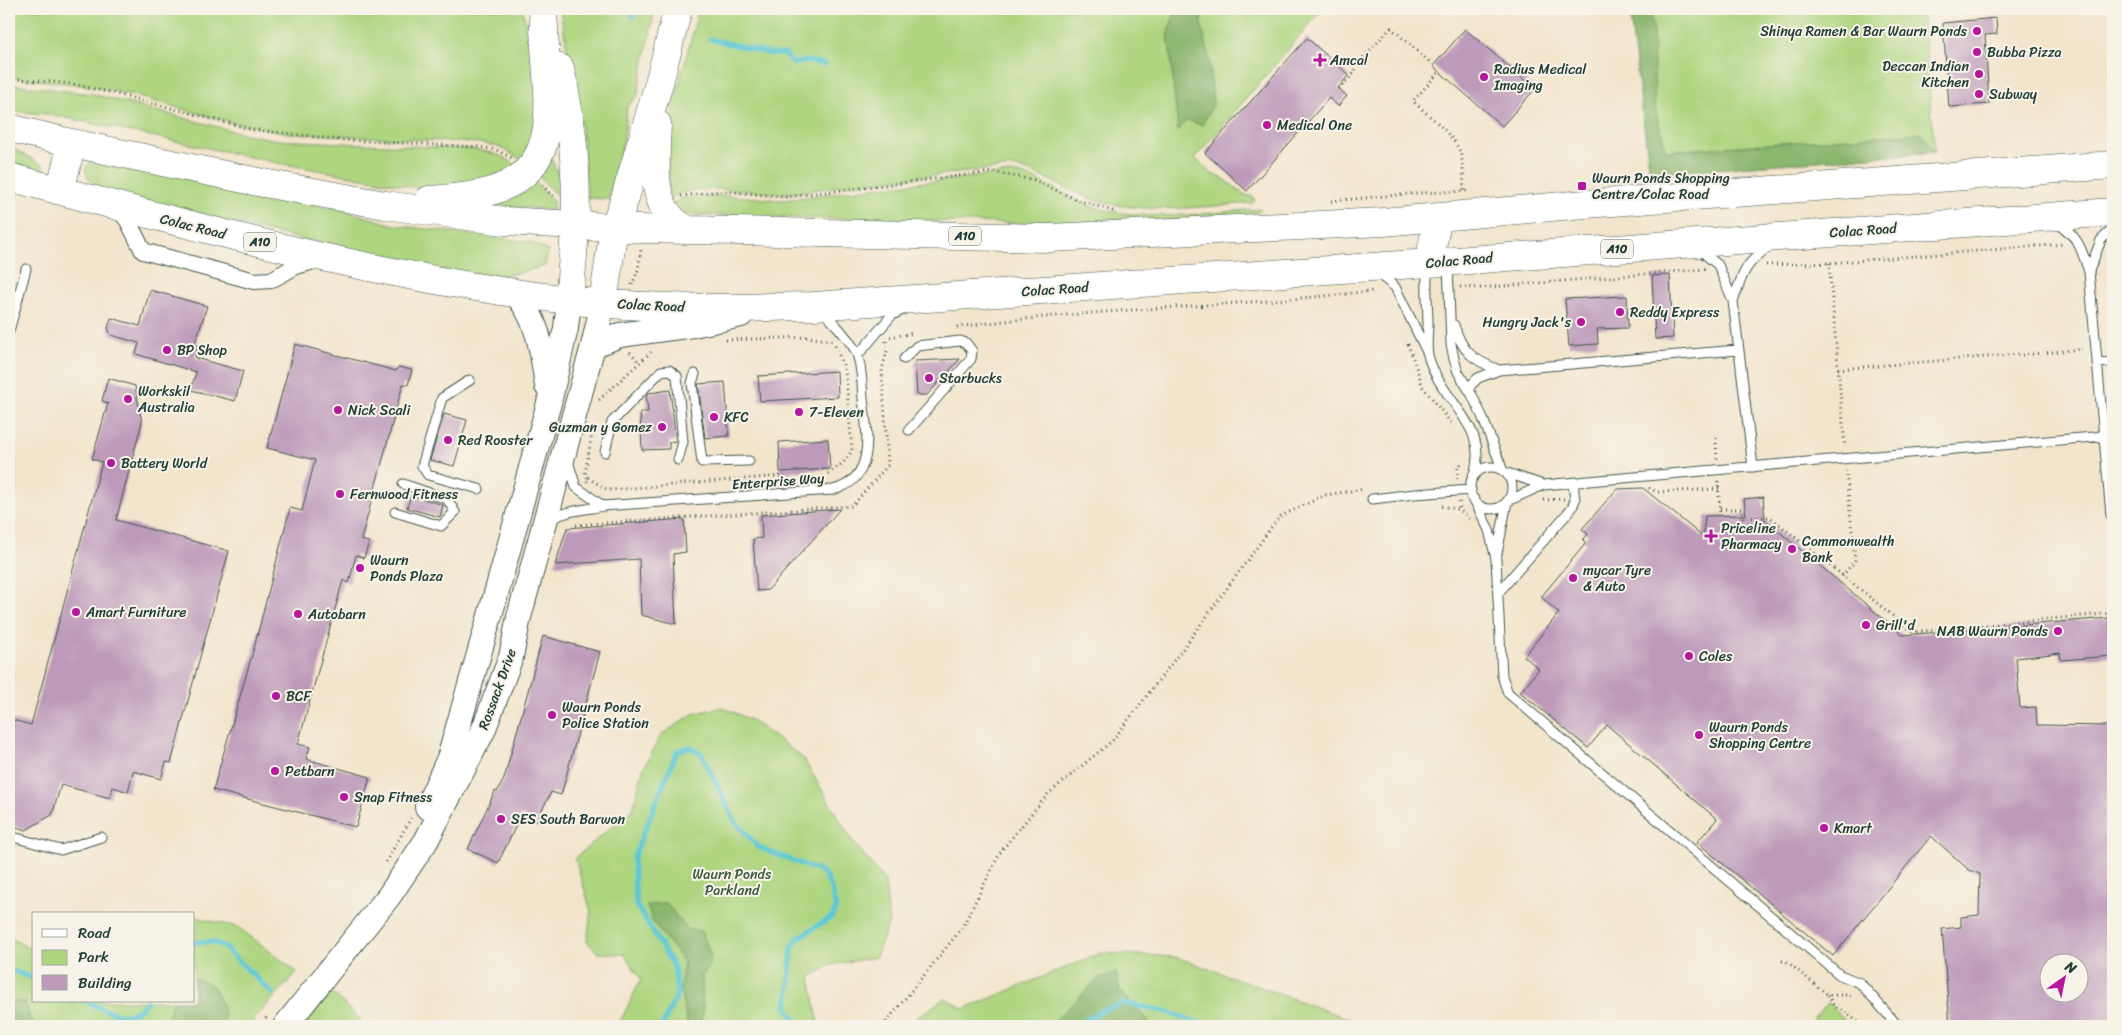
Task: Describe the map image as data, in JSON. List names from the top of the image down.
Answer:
{
  "streets": {
    "highway": ["Colac Road", "A10"],
    "main road": ["Rossack Drive"],
    "lane": ["Enterprise Way"]
  },
  "crossings": [
    ["Colac Road", "Enterprise Way"],
    ["Colac Road", "Rossack Drive"],
    ["Enterprise Way", "Rossack Drive"]
  ],
  "parks": ["Waurn Ponds Parkland"],
  "places": {
    "other": [
      "Shinya Ramen & Bar Waurn Ponds",
      "Bubba Pizza",
      "Deccan Indian Kitchen",
      "Radius Medical Imaging",
      "Subway",
      "Medical One",
      "Reddy Express",
      "Hungry Jack's",
      "BP Shop",
      "Starbucks",
      "Workskil Australia",
      "Nick Scali",
      "7-Eleven",
      "KFC",
      "Guzman y Gomez",
      "Red Rooster",
      "Battery World",
      "Fernwood Fitness",
      "Commonwealth Bank",
      "Waurn Ponds Plaza",
      "mycar Tyre & Auto",
      "Amart Furniture",
      "Autobarn",
      "Grill'd",
      "NAB Waurn Ponds",
      "Coles",
      "BCF",
      "Waurn Ponds Police Station",
      "Waurn Ponds Shopping Centre",
      "Petbarn",
      "Snap Fitness",
      "SES South Barwon",
      "Kmart"
    ],
    "health": ["Amcal", "Priceline Pharmacy"],
    "transit": ["Waurn Ponds Shopping Centre/Colac Road"]
  },
  "legend": ["Road", "Park", "Building"],
  "north": "top right"
}
